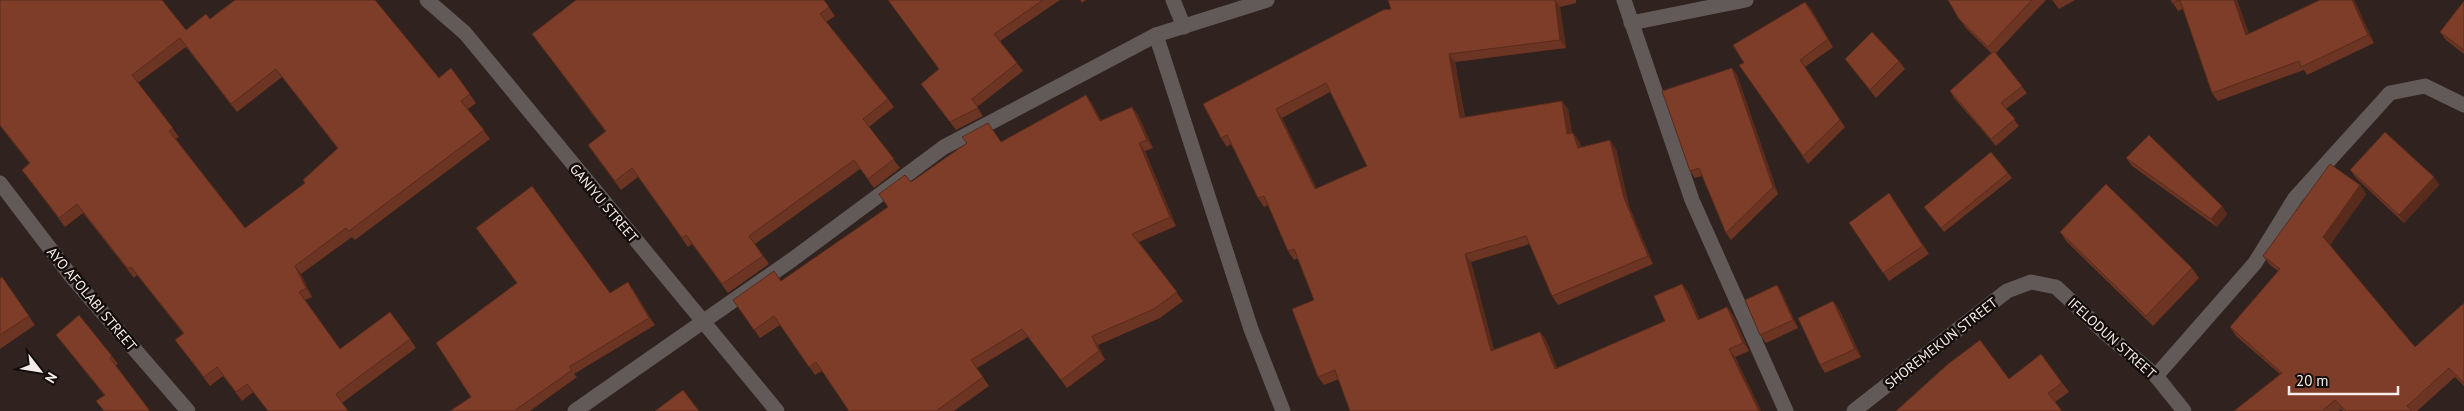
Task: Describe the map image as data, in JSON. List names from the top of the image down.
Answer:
{
  "streets": {
    "street": [
      "GANIYU STREET",
      "AYO AFOLABI STREET",
      "IFELODUN STREET",
      "SHOREMEKUN STREET"
    ]
  },
  "crossings": [
    ["IFELODUN STREET", "SHOREMEKUN STREET"]
  ],
  "scale_bar": "20 m",
  "north": "bottom right"
}
